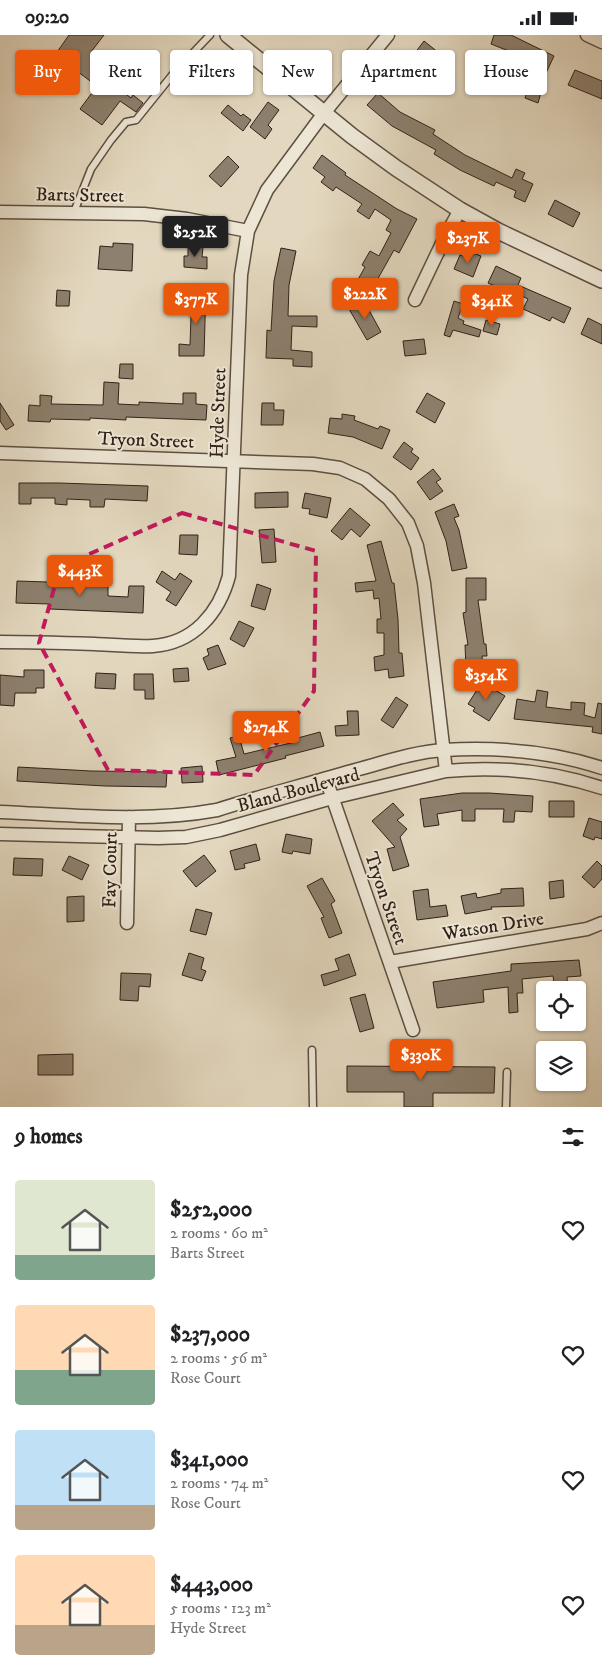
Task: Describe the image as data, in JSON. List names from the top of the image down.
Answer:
{
  "streets": {
    "street": [
      "Barts Street",
      "Hyde Street",
      "Tryon Street",
      "Bland Boulevard",
      "Fay Court",
      "Watson Drive"
    ]
  },
  "crossings": [
    ["Barts Street", "Hyde Street"],
    ["Hyde Street", "Tryon Street"],
    ["Tryon Street", "Bland Boulevard"],
    ["Tryon Street", "Watson Drive"],
    ["Bland Boulevard", "Fay Court"]
  ],
  "page": {
    "status": "09:20",
    "chip": [
      "Buy",
      "Rent",
      "Filters",
      "New",
      "Apartment",
      "House"
    ],
    "price": [
      "$252K",
      "$237K",
      "$222K",
      "$377K",
      "$341K",
      "$443K",
      "$354K",
      "$274K",
      "$330K"
    ],
    "heading": "9 homes",
    "list": [
      {
        "name": "$252,000",
        "note": "2 rooms · 60 m² · Barts Street"
      },
      {
        "name": "$237,000",
        "note": "2 rooms · 56 m² · Rose Court"
      },
      {
        "name": "$341,000",
        "note": "2 rooms · 74 m² · Rose Court"
      },
      {
        "name": "$443,000",
        "note": "5 rooms · 123 m² · Hyde Street"
      }
    ]
  }
}
